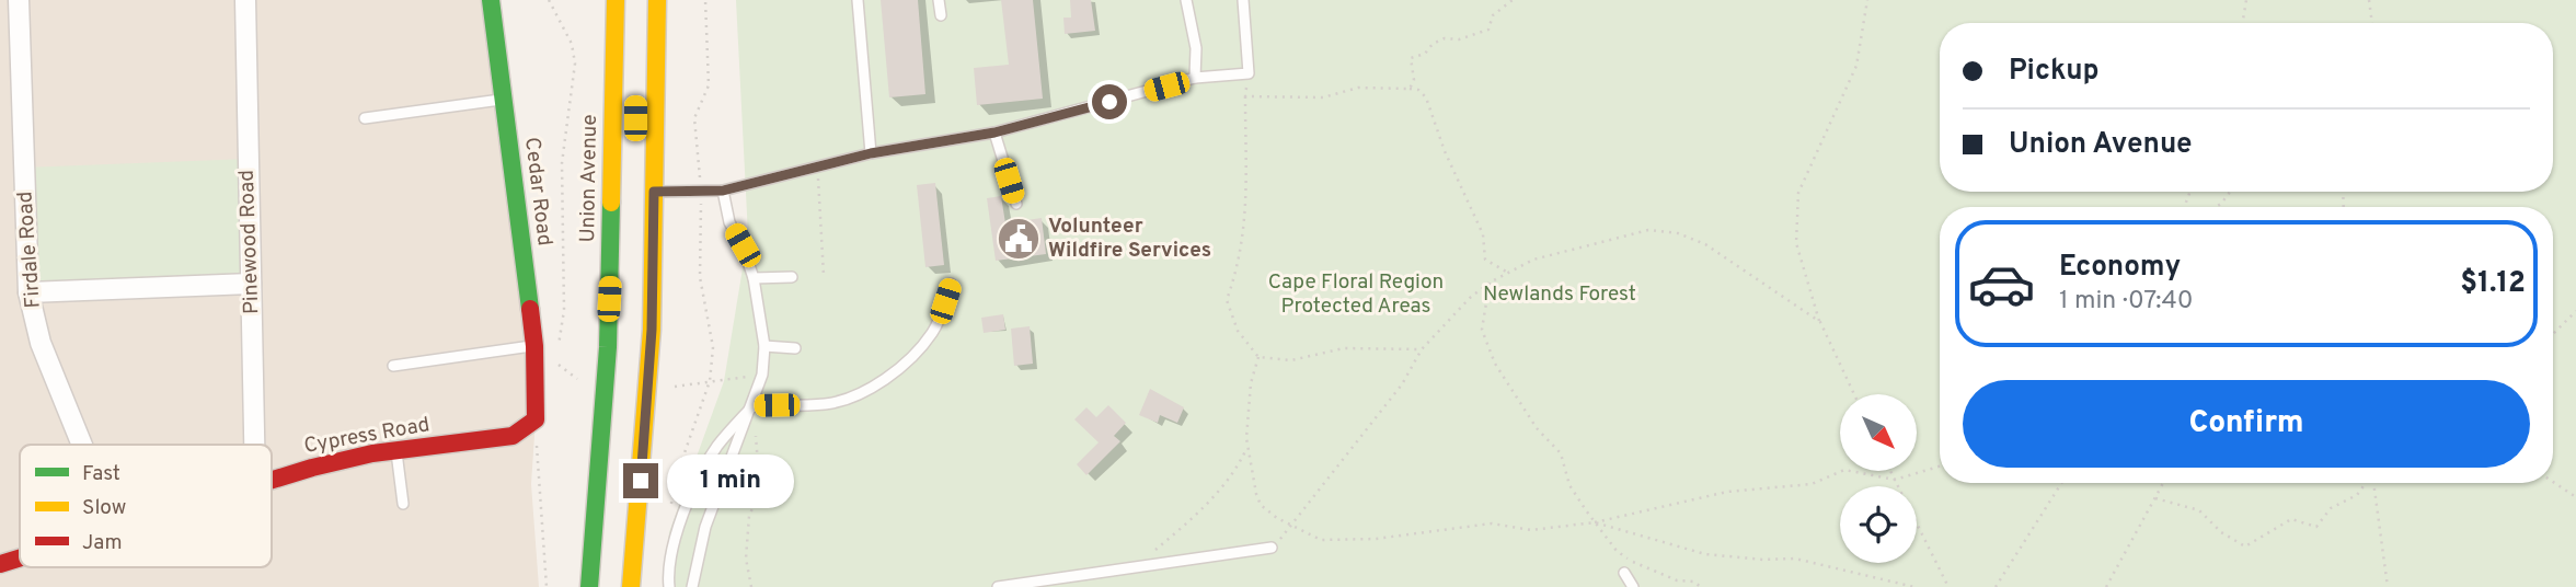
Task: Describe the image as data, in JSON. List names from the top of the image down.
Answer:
{
  "streets": {
    "main road": ["Union Avenue", "Cedar Road", "Cypress Road"],
    "street": ["Pinewood Road", "Firdale Road"]
  },
  "crossings": [
    ["Cedar Road", "Cypress Road"]
  ],
  "parks": ["Cape Floral Region Protected Areas", "Newlands Forest"],
  "places": {
    "public building": ["Volunteer Wildfire Services"]
  },
  "legend": ["Fast", "Slow", "Jam"],
  "north": "bottom right",
  "page": {
    "banner": ["Pickup", "Union Avenue"],
    "list": [
      {
        "name": "Economy",
        "note": "1 min · 07:40",
        "value": "$1.12"
      }
    ],
    "buttons": "Confirm",
    "bubble": "1 min"
  }
}
